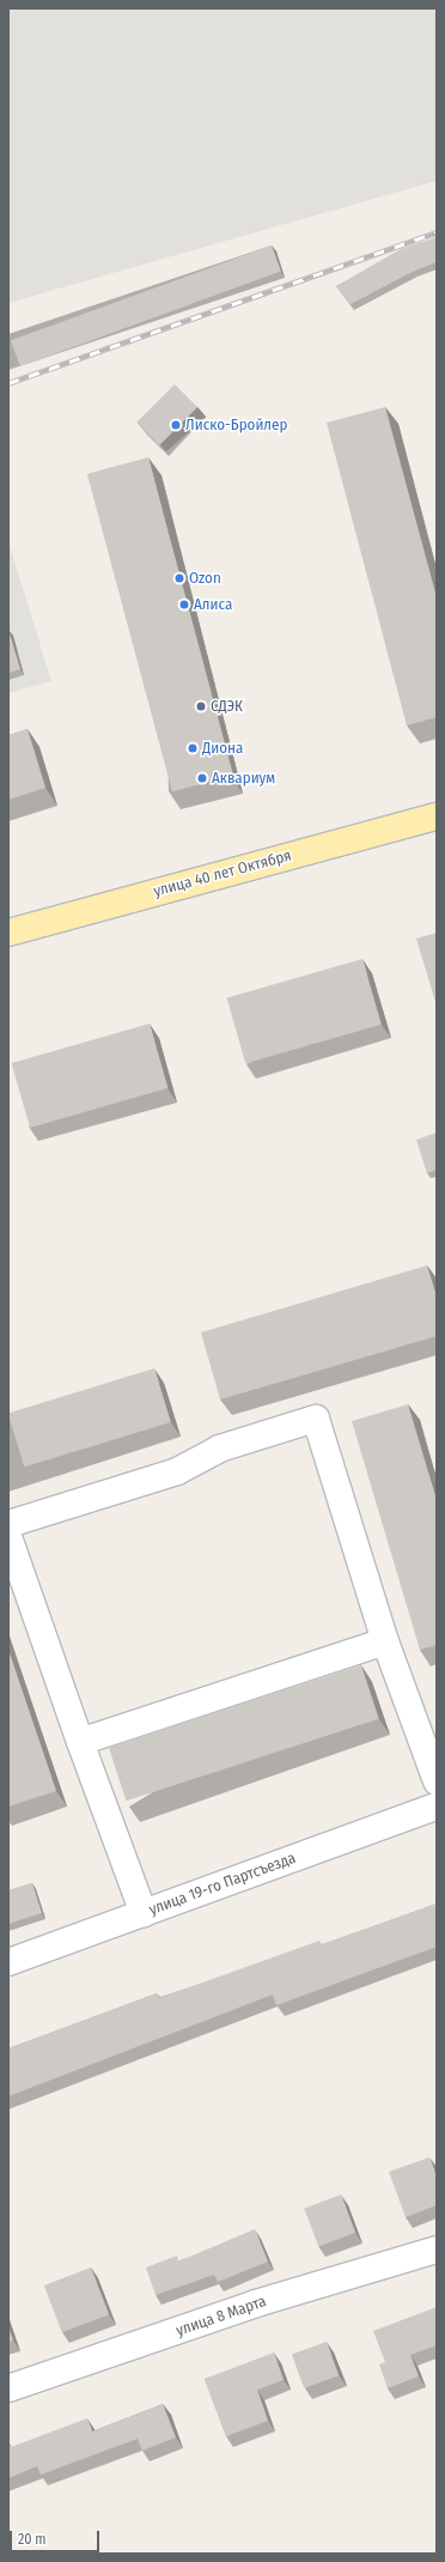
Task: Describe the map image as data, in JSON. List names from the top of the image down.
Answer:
{
  "streets": {
    "main road": ["улица 40 лет Октября"],
    "street": ["улица 19-го Партсъезда", "улица 8 Марта"]
  },
  "places": [
    "Лиско-Бройлер",
    "Ozon",
    "Алиса",
    "СДЭК",
    "Диона",
    "Аквариум"
  ],
  "scale_bar": "20 m"
}
